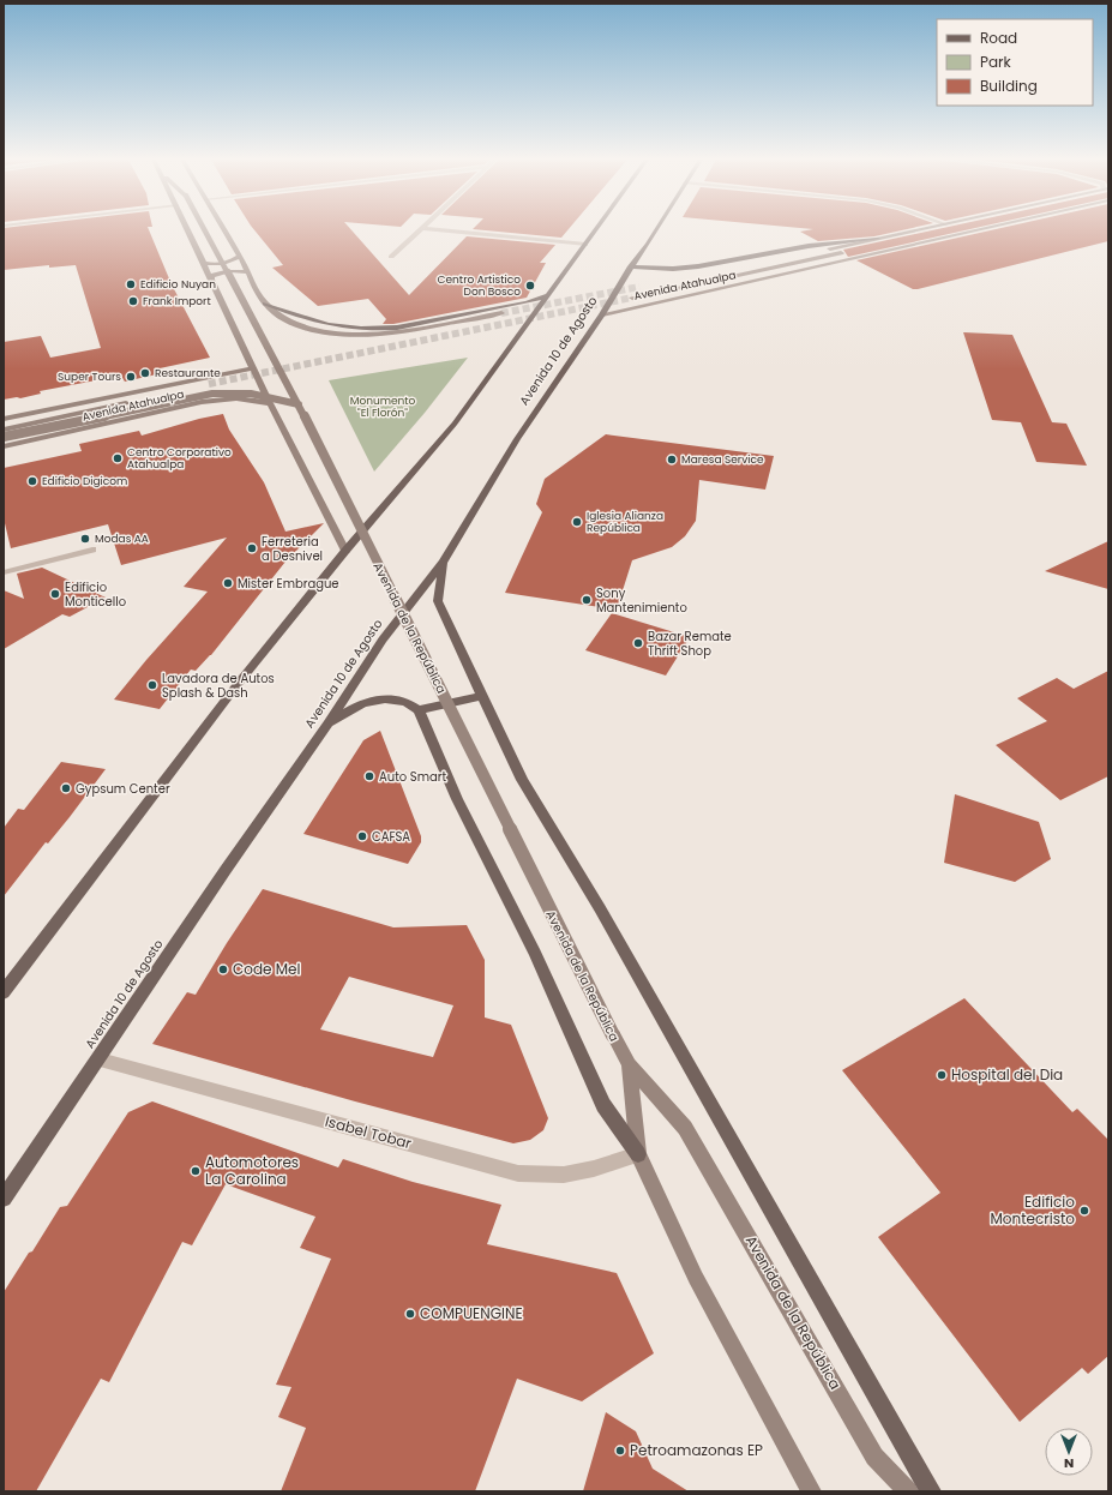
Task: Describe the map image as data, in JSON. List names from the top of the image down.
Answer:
{
  "streets": {
    "main road": ["Avenida Atahualpa", "Avenida 10 de Agosto", "Avenida de la República"],
    "street": ["Isabel Tobar"]
  },
  "crossings": [
    ["Avenida Atahualpa", "Avenida 10 de Agosto"],
    ["Avenida Atahualpa", "Avenida de la República"],
    ["Avenida 10 de Agosto", "Isabel Tobar"],
    ["Avenida de la República", "Isabel Tobar"]
  ],
  "parks": ["Monumento \"El Florón\""],
  "places": [
    "Edificio Nuyan",
    "Centro Artistico Don Bosco",
    "Frank Import",
    "Restaurante",
    "Super Tours",
    "Centro Corporativo Atahualpa",
    "Maresa Service",
    "Edificio Digicom",
    "Iglesia Alianza República",
    "Modas AA",
    "Ferreteria a Desnivel",
    "Mister Embrague",
    "Edificio Monticello",
    "Sony Mantenimiento",
    "Bazar Remate Thrift Shop",
    "Lavadora de Autos Splash & Dash",
    "Auto Smart",
    "Gypsum Center",
    "CAFSA",
    "Code Mel",
    "Hospital del Dia",
    "Automotores La Carolina",
    "Edificio Montecristo",
    "COMPUENGINE",
    "Petroamazonas EP"
  ],
  "legend": ["Road", "Park", "Building"],
  "north": "bottom"
}
